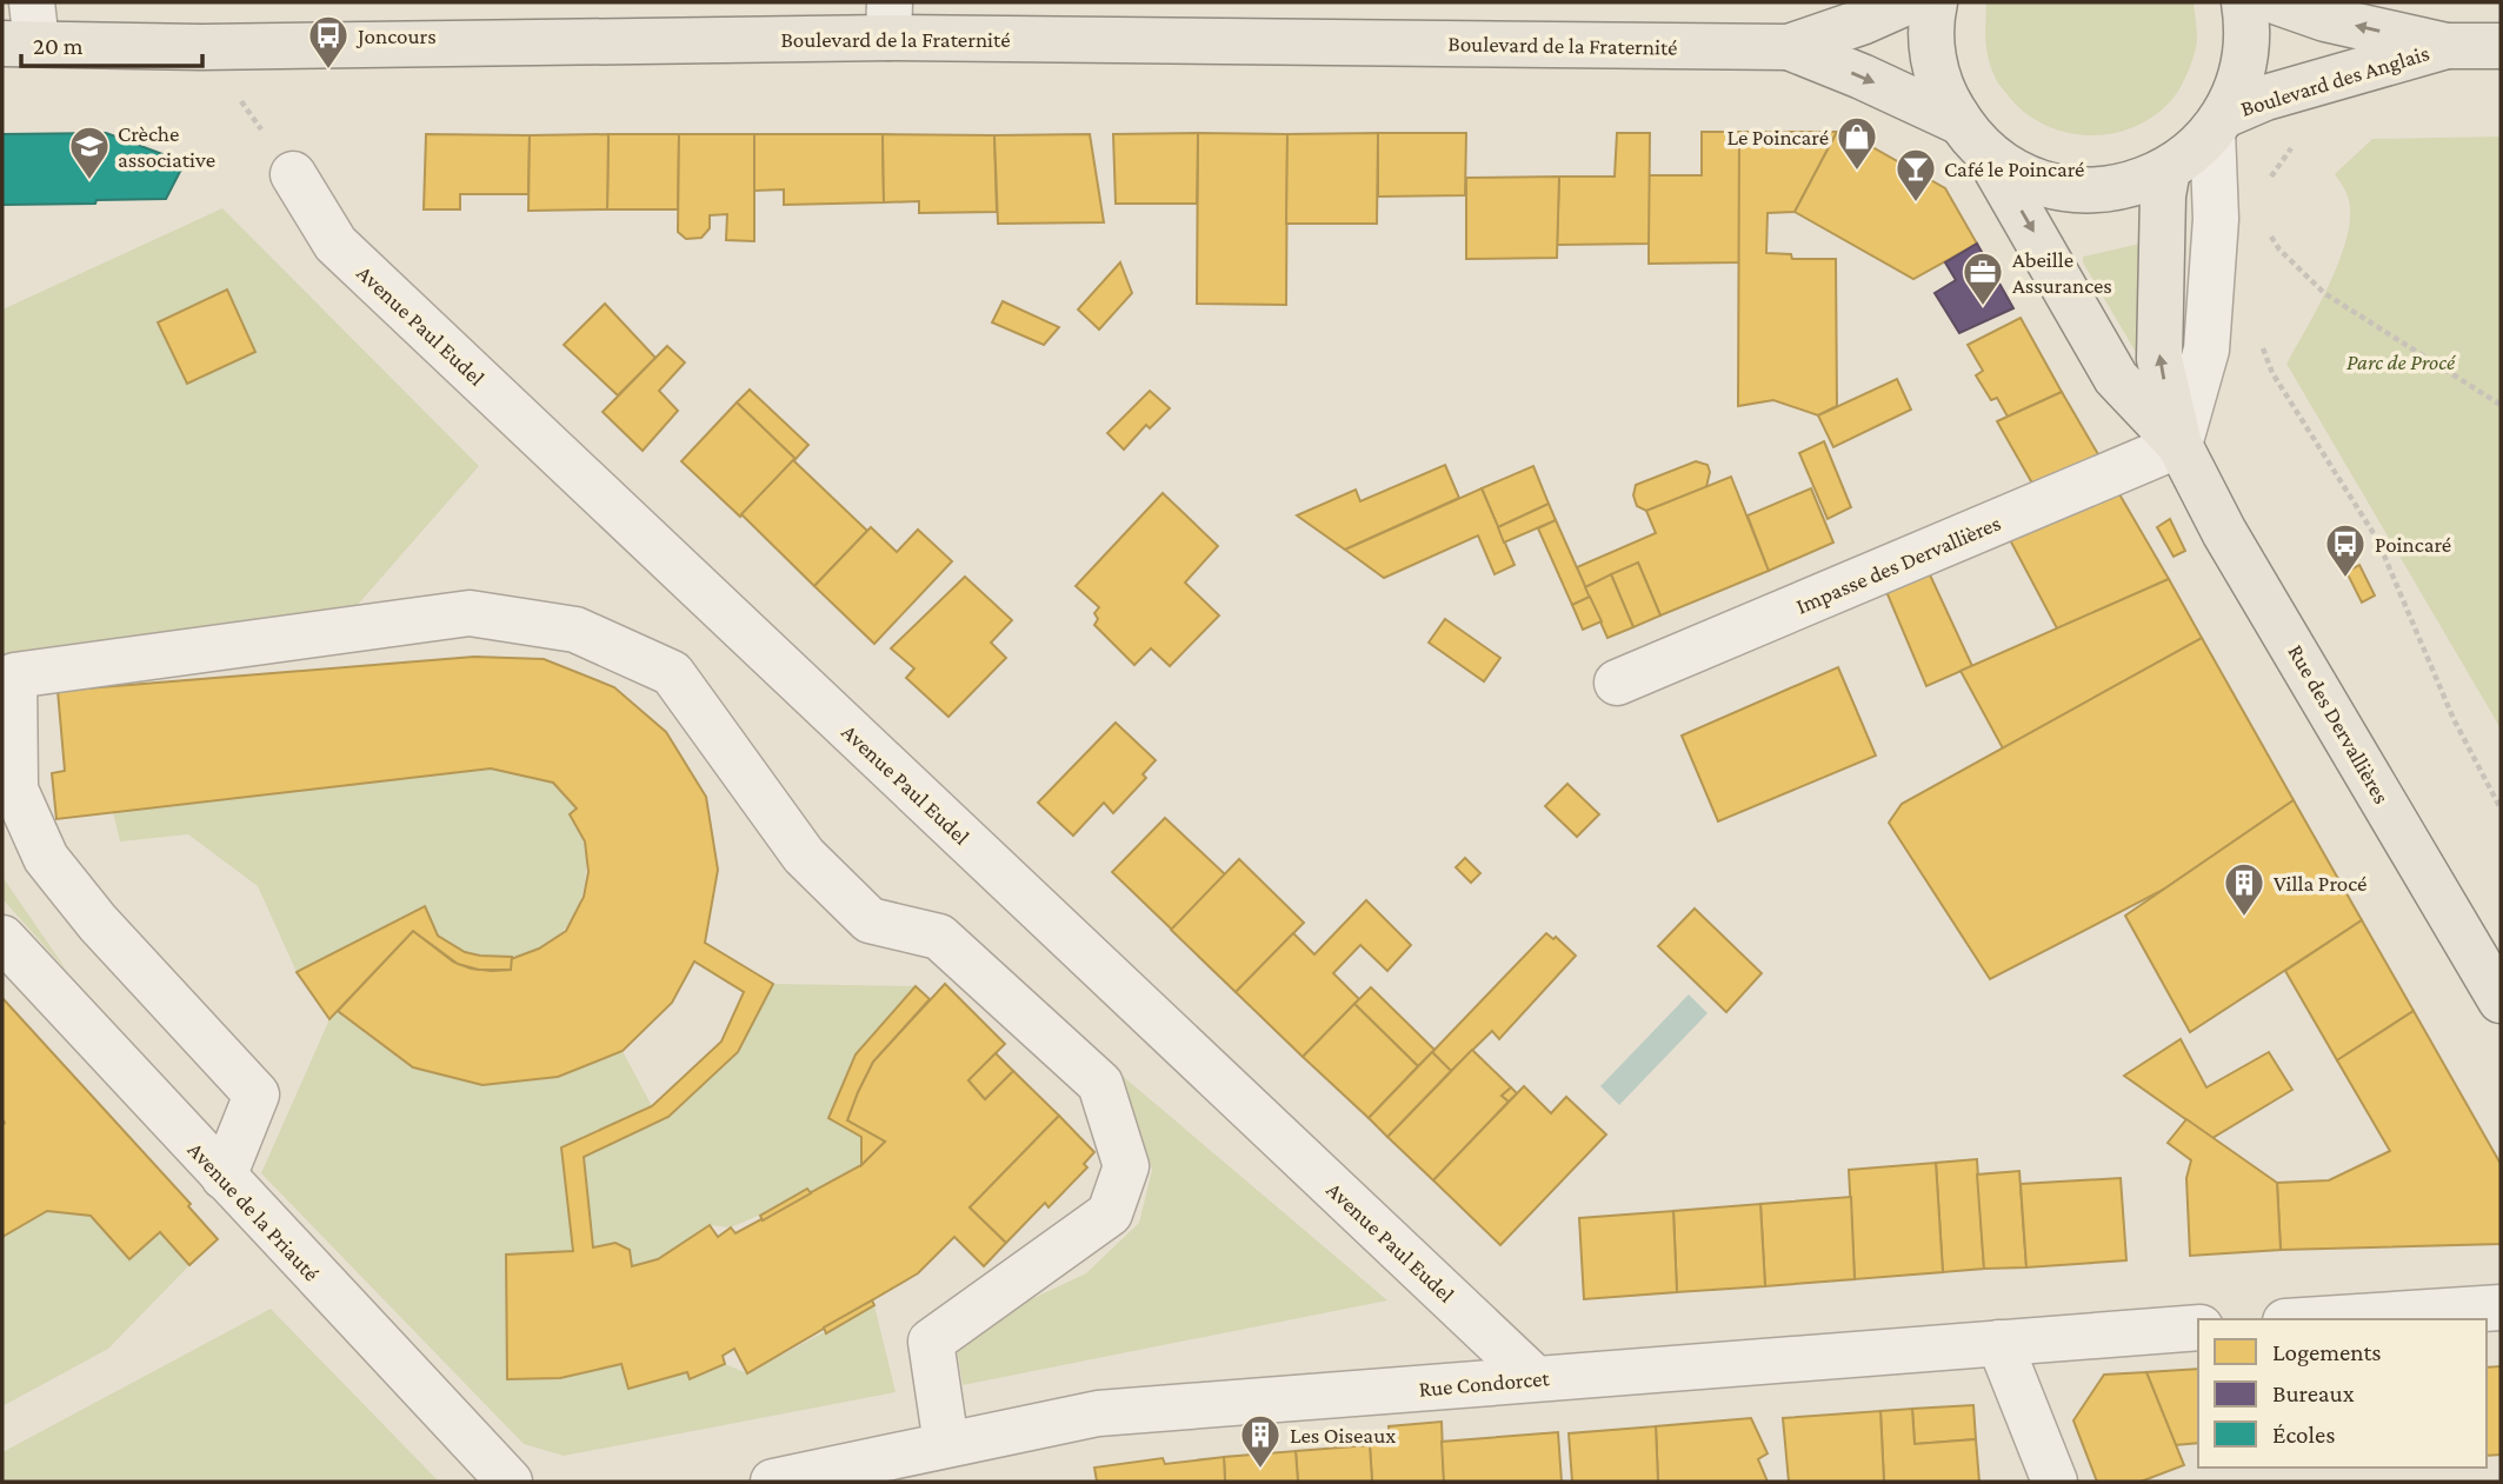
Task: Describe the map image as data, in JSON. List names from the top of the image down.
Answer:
{
  "streets": {
    "main road": ["Boulevard de la Fraternité", "Boulevard des Anglais", "Rue des Dervallières"],
    "street": [
      "Avenue Paul Eudel",
      "Impasse des Dervallières",
      "Avenue de la Priauté",
      "Rue Condorcet"
    ]
  },
  "crossings": [
    ["Boulevard de la Fraternité", "Boulevard des Anglais"],
    ["Boulevard de la Fraternité", "Rue des Dervallières"],
    ["Avenue Paul Eudel", "Rue Condorcet"],
    ["Impasse des Dervallières", "Rue des Dervallières"]
  ],
  "one_way": ["Boulevard des Anglais"],
  "parks": ["Parc de Procé"],
  "places": {
    "bus stop": ["Joncours", "Poincaré"],
    "shop": ["Le Poincaré"],
    "school or university": ["Crèche associative"],
    "bar": ["Café le Poincaré"],
    "office": ["Abeille Assurances"],
    "building": ["Villa Procé", "Les Oiseaux"]
  },
  "legend": ["Logements", "Bureaux", "Écoles"],
  "scale_bar": "20 m"
}
